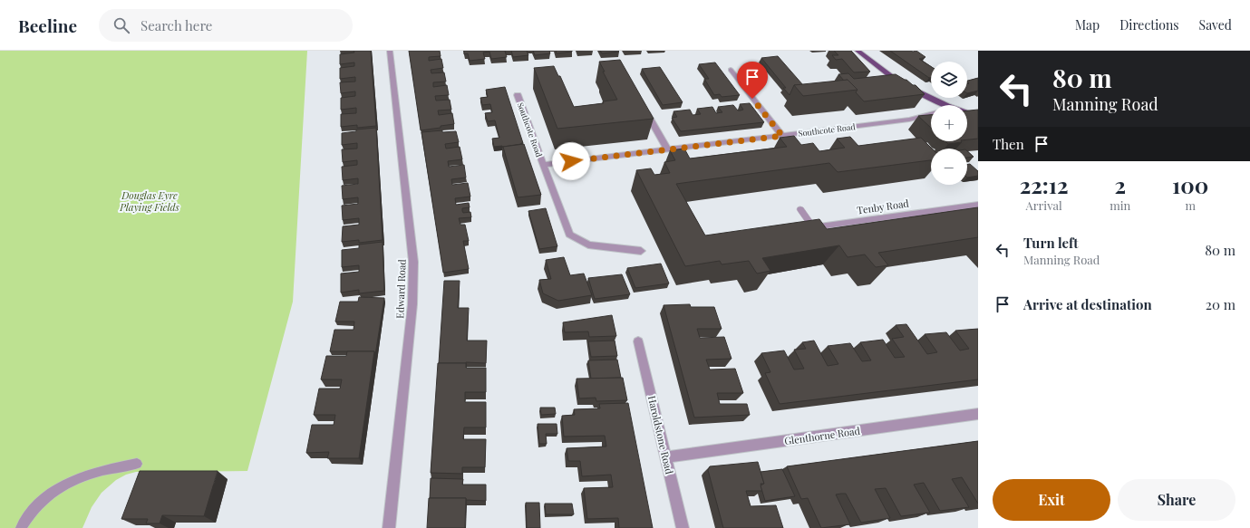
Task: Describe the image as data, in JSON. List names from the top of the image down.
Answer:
{
  "streets": {
    "street": [
      "Southcote Road",
      "Tenby Road",
      "Edward Road",
      "Haroldstone Road",
      "Glenthorne Road"
    ]
  },
  "crossings": [
    ["Haroldstone Road", "Glenthorne Road"]
  ],
  "parks": ["Douglas Eyre Playing Fields"],
  "page": {
    "header": "Beeline",
    "search": "Search here",
    "nav": ["Map", "Directions", "Saved"],
    "turn": ["80 m", "Manning Road"],
    "map_buttons": ["+", "−"],
    "then": "Then",
    "eta": [
      "22:12",
      "Arrival",
      "2",
      "min",
      "100",
      "m"
    ],
    "list": [
      {
        "name": "Turn left",
        "note": "Manning Road",
        "value": "80 m"
      },
      {
        "name": "Arrive at destination",
        "value": "20 m"
      }
    ],
    "buttons": ["Exit", "Share"]
  }
}
